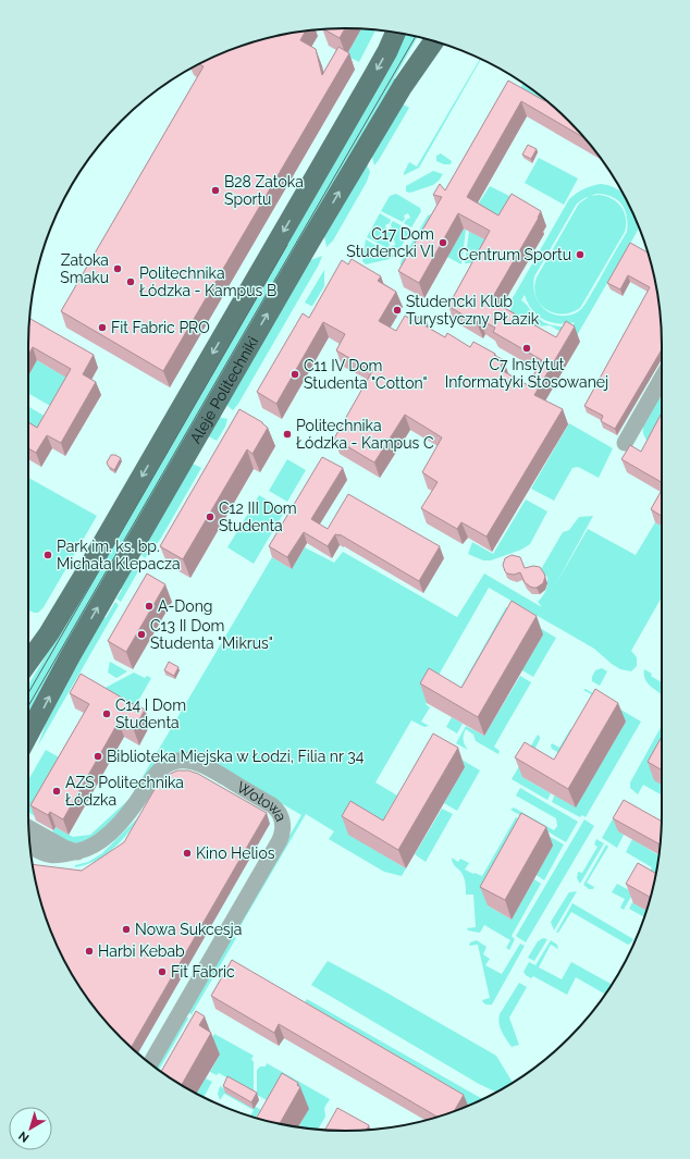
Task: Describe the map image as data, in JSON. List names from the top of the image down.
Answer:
{
  "streets": {
    "main road": ["Aleje Politechniki"],
    "street": ["Wołowa"]
  },
  "places": [
    "B28 Zatoka Sportu",
    "C17 Dom Studencki VI",
    "Centrum Sportu",
    "Zatoka Smaku",
    "Politechnika Łódzka - Kampus B",
    "Studencki Klub Turystyczny PŁazik",
    "Fit Fabric PRO",
    "C7 Instytut Informatyki Stosowanej",
    "C11 IV Dom Studenta \"Cotton\"",
    "Politechnika Łódzka - Kampus C",
    "C12 III Dom Studenta",
    "Park im. ks. bp. Michała Klepacza",
    "A-Dong",
    "C13 II Dom Studenta \"Mikrus\"",
    "C14 I Dom Studenta",
    "Biblioteka Miejska w Łodzi, Filia nr 34",
    "AZS Politechnika Łódzka",
    "Kino Helios",
    "Nowa Sukcesja",
    "Harbi Kebab",
    "Fit Fabric"
  ],
  "north": "bottom left"
}
